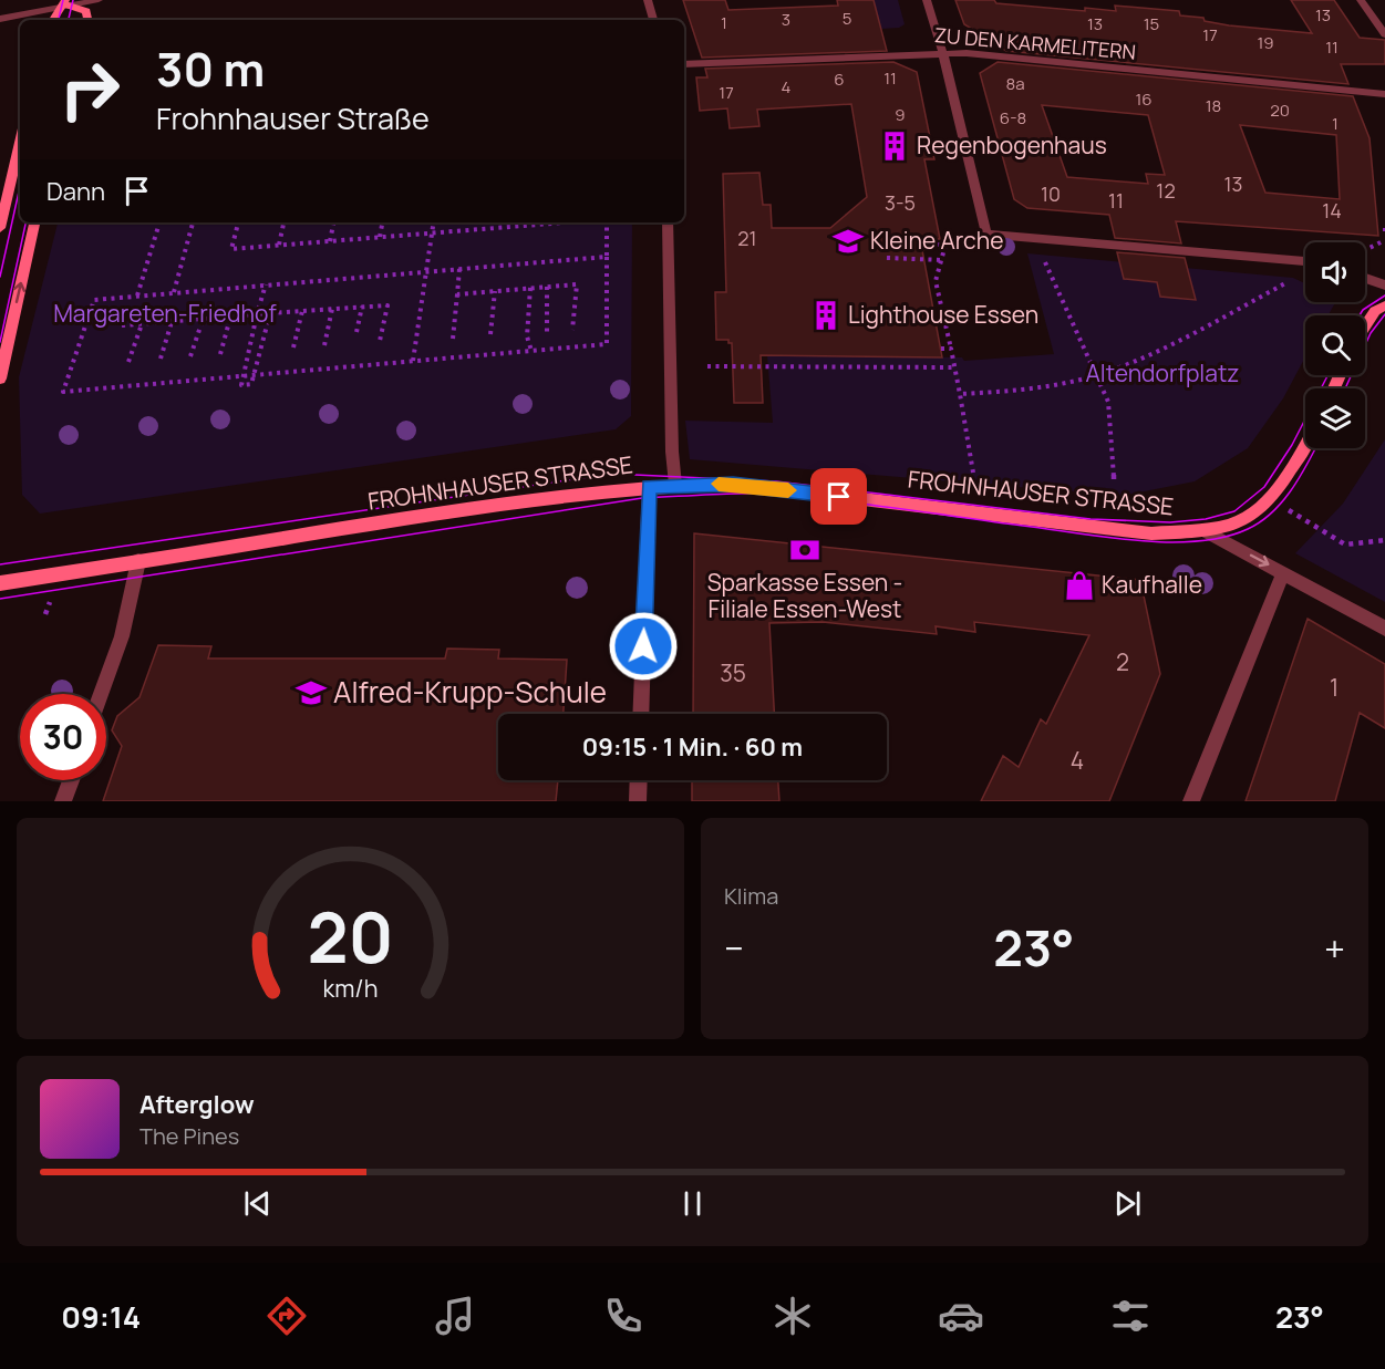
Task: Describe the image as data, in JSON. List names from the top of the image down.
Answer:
{
  "streets": {
    "main road": ["FROHNHAUSER STRASSE"],
    "street": ["ZU DEN KARMELITERN"]
  },
  "parks": ["Margareten-Friedhof", "Altendorfplatz"],
  "places": {
    "building": ["Regenbogenhaus", "Lighthouse Essen"],
    "school or university": ["Kleine Arche", "Alfred-Krupp-Schule"],
    "bank": ["Sparkasse Essen - Filiale Essen-West"],
    "shop": ["Kaufhalle"]
  },
  "house_numbers": [
    "13",
    "5",
    "3",
    "1",
    "13",
    "15",
    "17",
    "19",
    "11",
    "11",
    "6",
    "8a",
    "4",
    "17",
    "16",
    "18",
    "20",
    "9",
    "6-8",
    "1",
    "13",
    "12",
    "10",
    "11",
    "3-5",
    "14",
    "21",
    "2",
    "35",
    "1",
    "4"
  ],
  "page": {
    "turn": ["30 m", "Frohnhauser Straße"],
    "then": "Dann",
    "limit": "30",
    "trip": "09:15 · 1 Min. · 60 m",
    "tile": "Klima",
    "heat": ["−", "23°", "+"],
    "song": ["Afterglow", "The Pines"],
    "tabs": ["09:14", "23°"],
    "gauge": ["20", "km/h"]
  }
}
